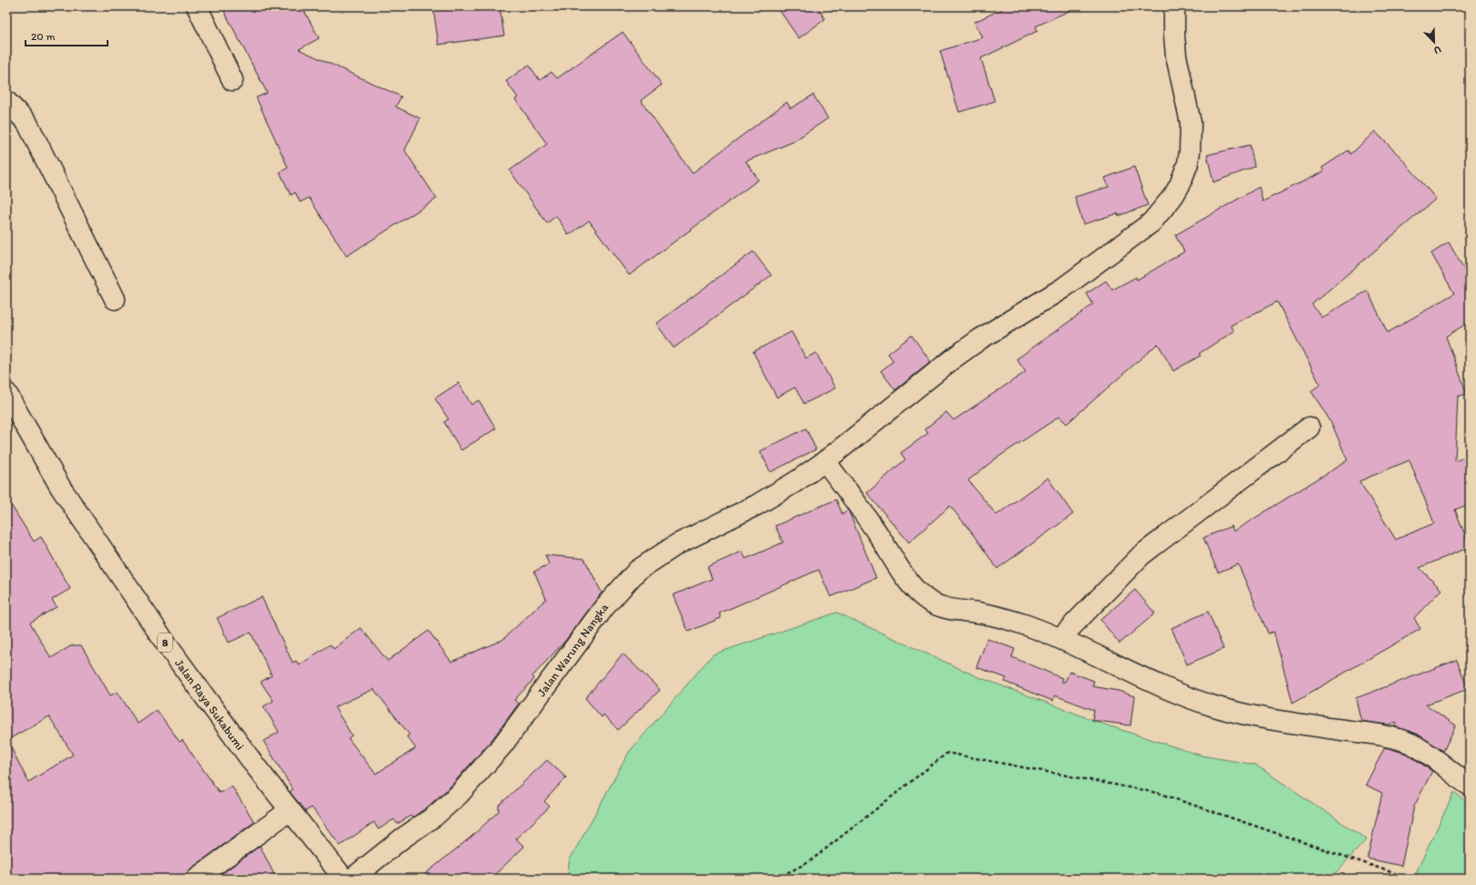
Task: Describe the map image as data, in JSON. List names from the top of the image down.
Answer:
{
  "streets": {
    "main road": ["8", "Jalan Warung Nangka", "Jalan Raya Sukabumi"]
  },
  "scale_bar": "20 m",
  "north": "bottom right"
}
